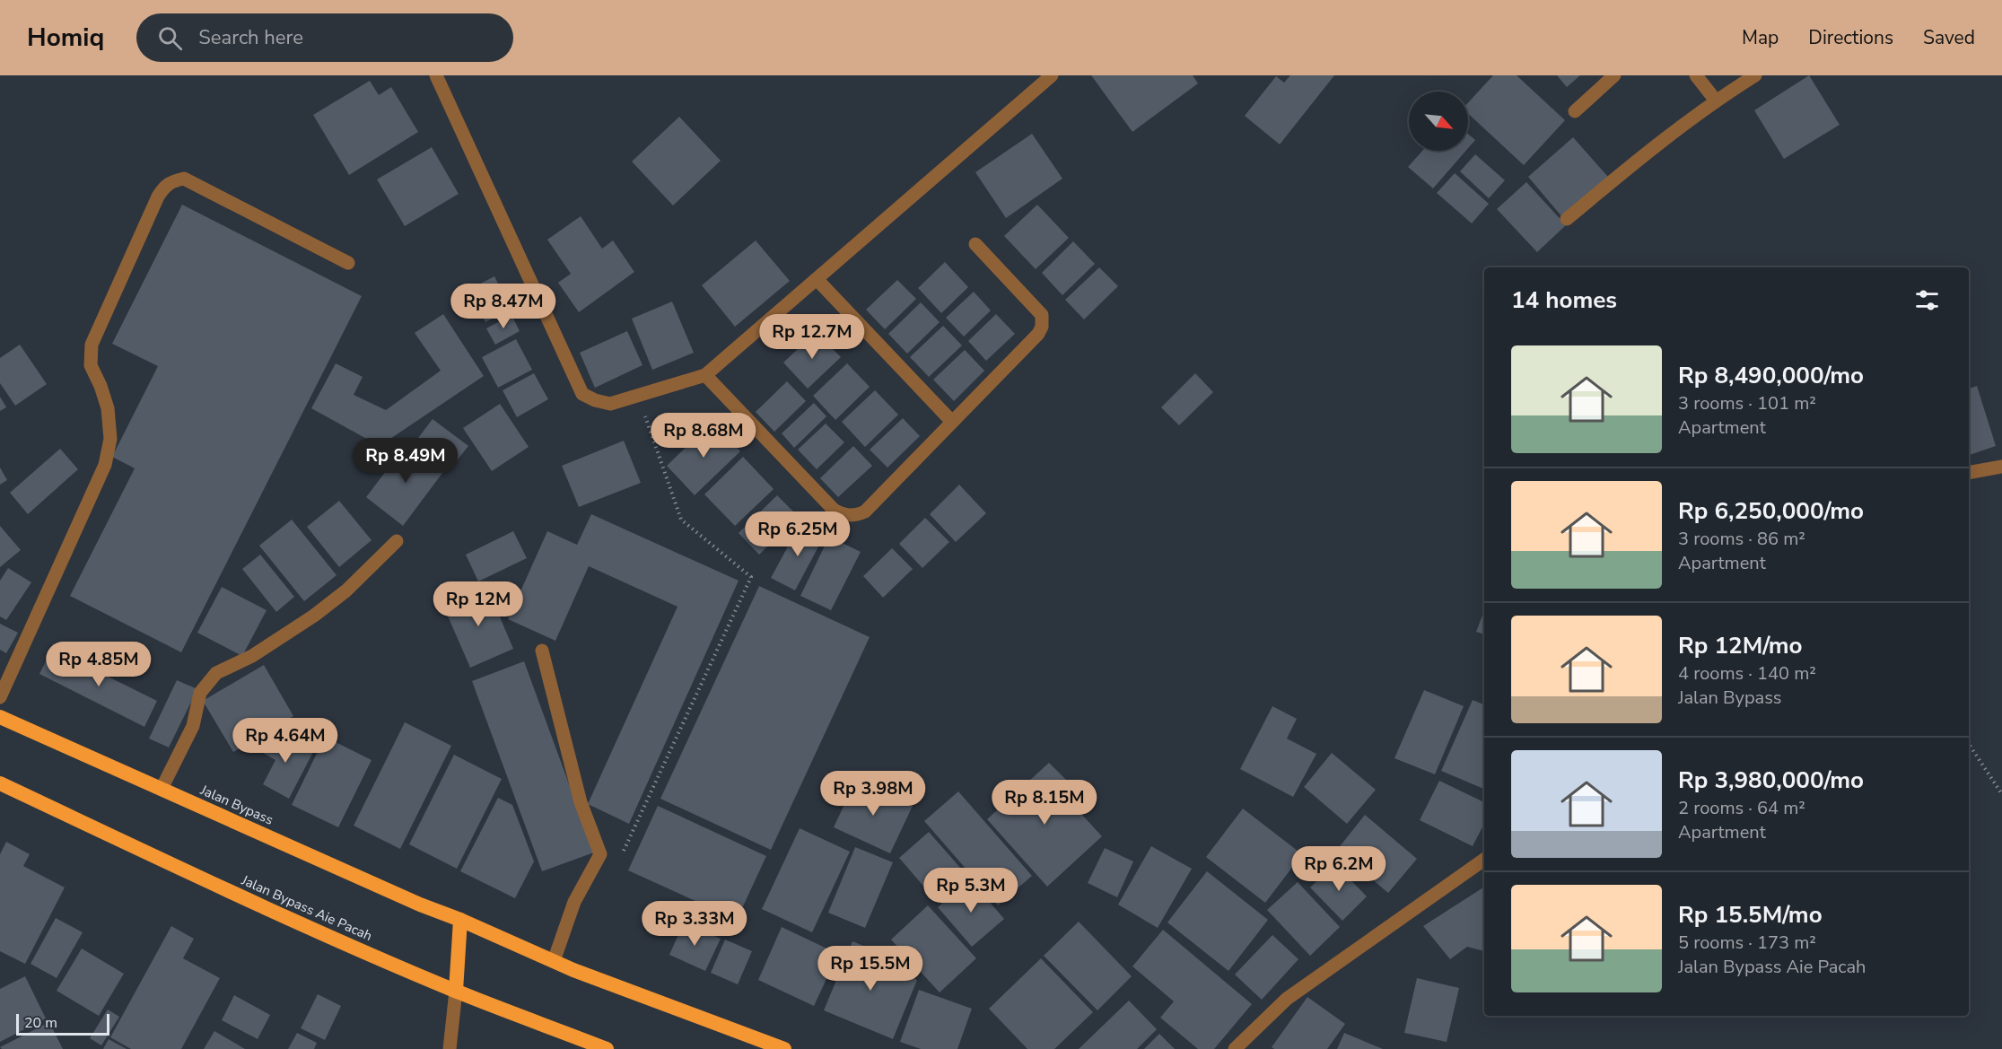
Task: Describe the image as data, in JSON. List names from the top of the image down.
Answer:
{
  "streets": {
    "highway": ["Jalan Bypass", "Jalan Bypass Aie Pacah"]
  },
  "scale_bar": "20 m",
  "north": "bottom right",
  "page": {
    "header": "Homiq",
    "search": "Search here",
    "nav": ["Map", "Directions", "Saved"],
    "heading": "14 homes",
    "price": [
      "Rp 8.47M",
      "Rp 12.7M",
      "Rp 8.68M",
      "Rp 8.49M",
      "Rp 6.25M",
      "Rp 12M",
      "Rp 4.85M",
      "Rp 4.64M",
      "Rp 3.98M",
      "Rp 8.15M",
      "Rp 6.2M",
      "Rp 5.3M",
      "Rp 3.33M",
      "Rp 15.5M"
    ],
    "list": [
      {
        "name": "Rp 8,490,000/mo",
        "note": "3 rooms · 101 m² · Apartment"
      },
      {
        "name": "Rp 6,250,000/mo",
        "note": "3 rooms · 86 m² · Apartment"
      },
      {
        "name": "Rp 12M/mo",
        "note": "4 rooms · 140 m² · Jalan Bypass"
      },
      {
        "name": "Rp 3,980,000/mo",
        "note": "2 rooms · 64 m² · Apartment"
      },
      {
        "name": "Rp 15.5M/mo",
        "note": "5 rooms · 173 m² · Jalan Bypass Aie Pacah"
      }
    ],
    "scale": "20 m"
  }
}
